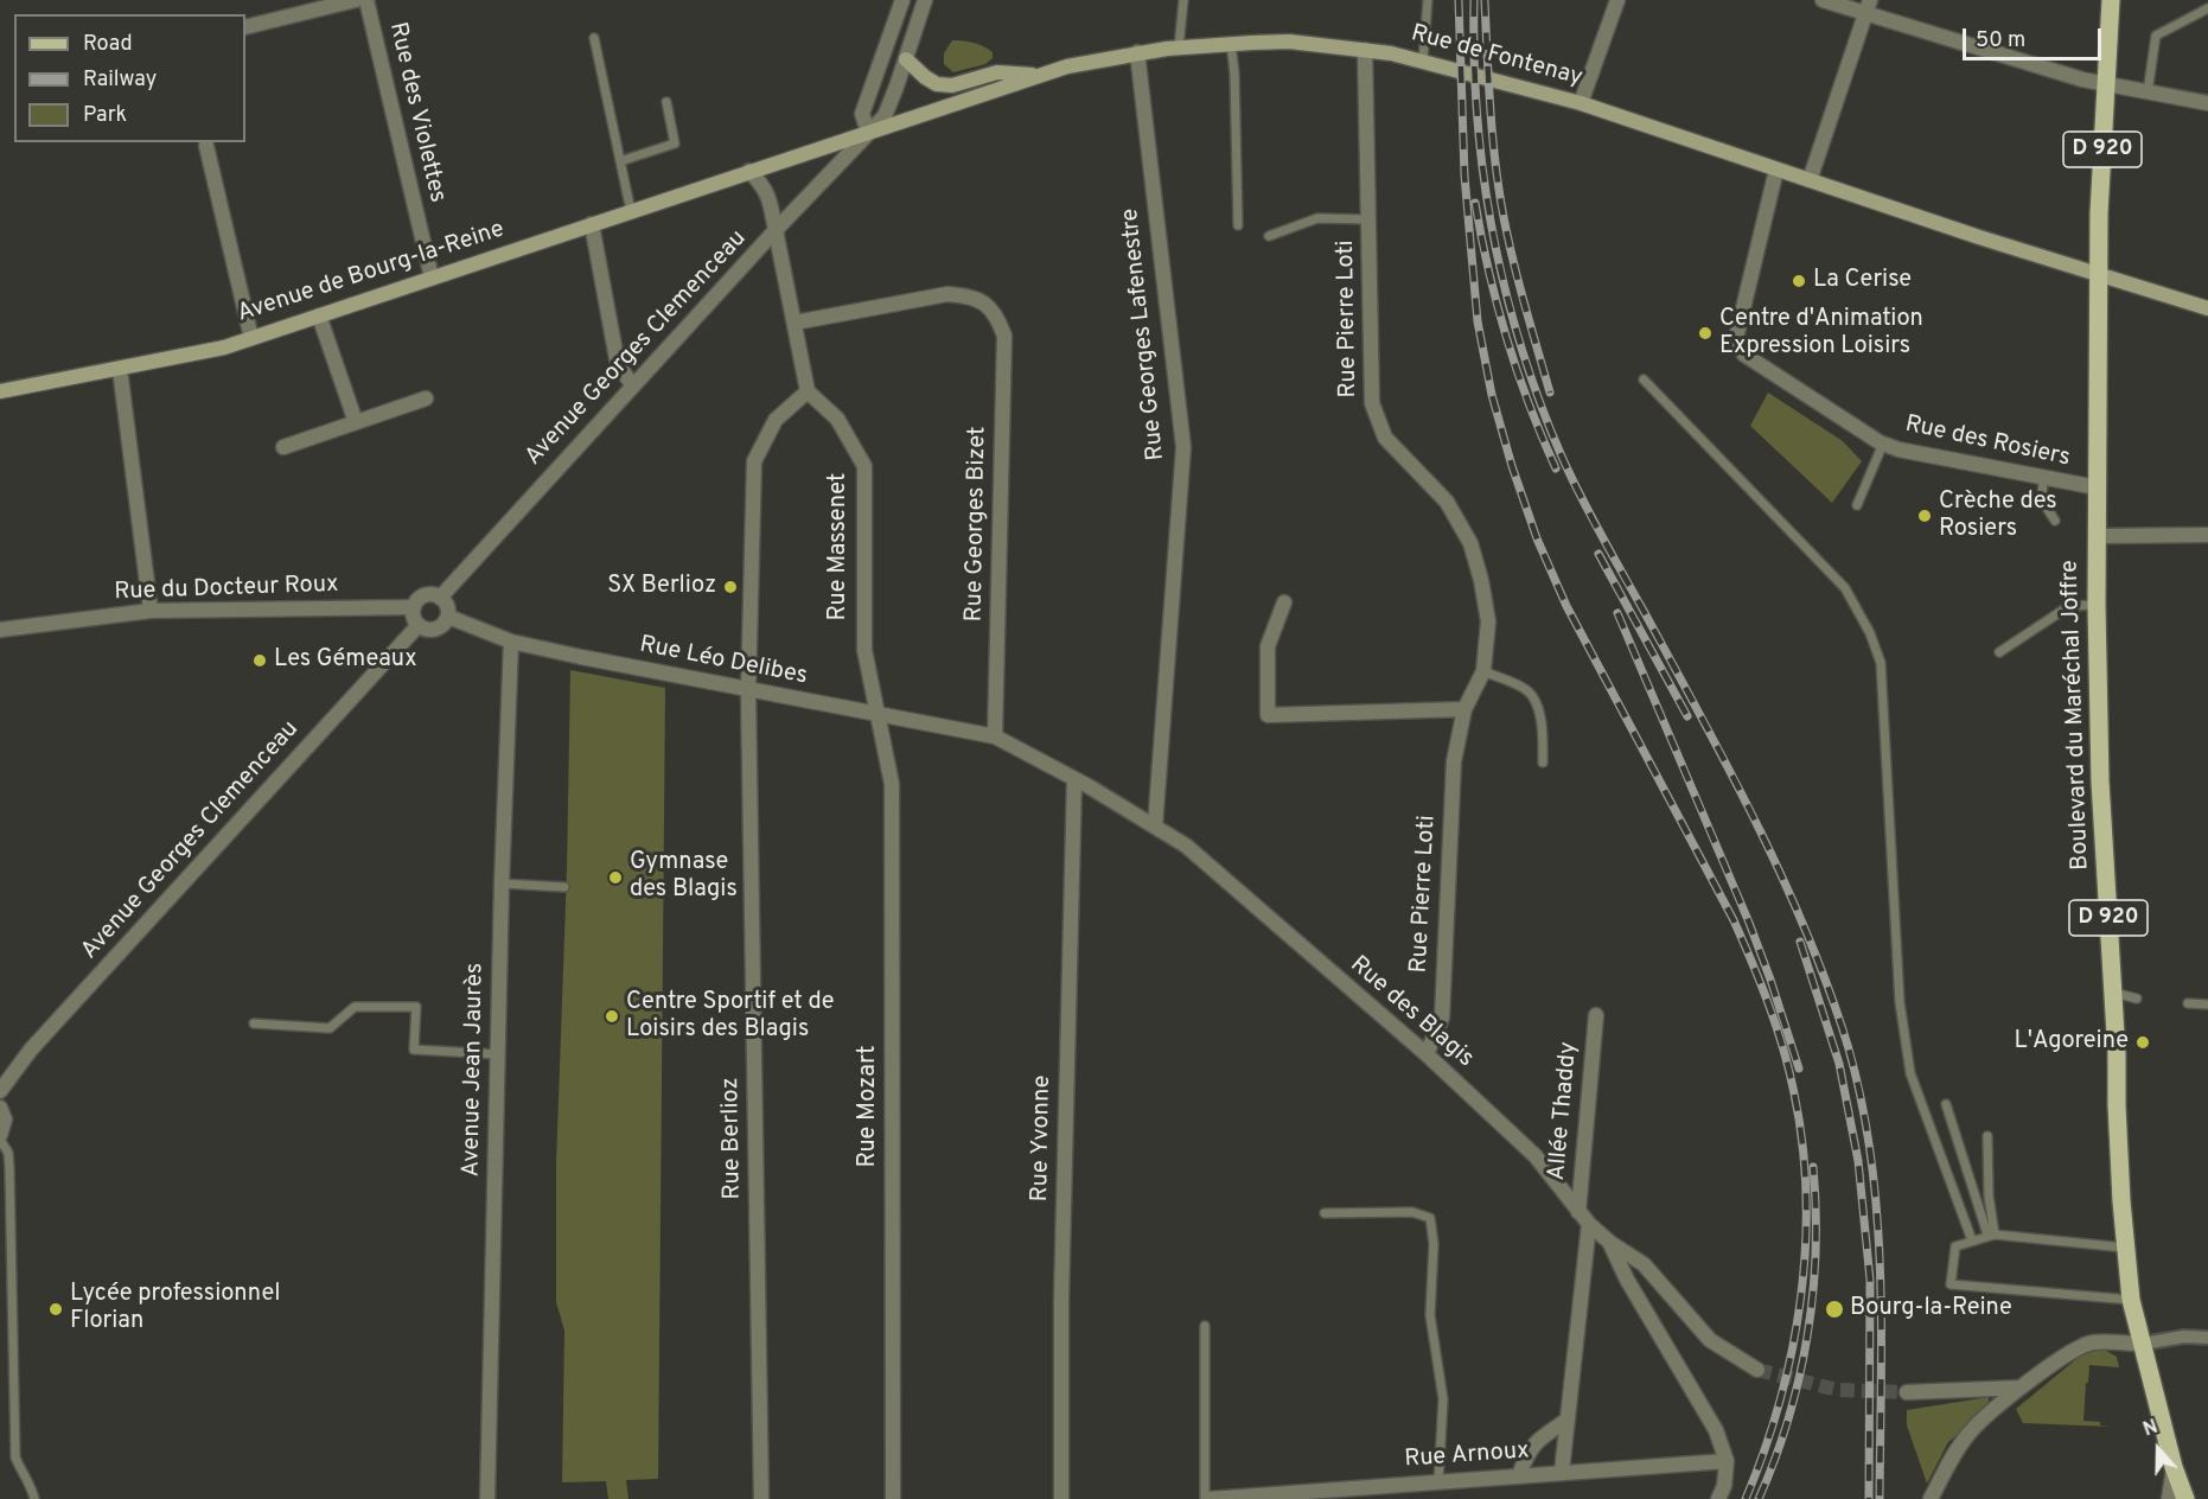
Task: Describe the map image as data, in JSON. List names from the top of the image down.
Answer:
{
  "streets": {
    "main road": [
      "Rue de Fontenay",
      "D 920",
      "Avenue de Bourg-la-Reine",
      "Boulevard du Maréchal Joffre"
    ],
    "street": [
      "Rue des Violettes",
      "Rue Pierre Loti",
      "Rue Georges Lafenestre",
      "Avenue Georges Clemenceau",
      "Rue des Rosiers",
      "Rue Georges Bizet",
      "Rue Massenet",
      "Rue du Docteur Roux",
      "Rue Léo Delibes",
      "Rue des Blagis",
      "Avenue Jean Jaurès",
      "Rue Mozart",
      "Allée Thaddy",
      "Rue Berlioz",
      "Rue Yvonne",
      "Rue Arnoux"
    ]
  },
  "crossings": [
    ["Rue de Fontenay", "Avenue de Bourg-la-Reine"],
    ["Rue de Fontenay", "Rue Pierre Loti"],
    ["Rue de Fontenay", "Rue Georges Lafenestre"],
    ["Rue de Fontenay", "Avenue Georges Clemenceau"],
    ["Rue de Fontenay", "Rue des Rosiers"],
    ["Rue de Fontenay", "Boulevard du Maréchal Joffre"],
    ["Rue des Violettes", "Avenue de Bourg-la-Reine"],
    ["Avenue de Bourg-la-Reine", "Avenue Georges Clemenceau"],
    ["Rue Pierre Loti", "Rue des Blagis"],
    ["Rue Georges Lafenestre", "Rue des Blagis"],
    ["Avenue Georges Clemenceau", "Rue du Docteur Roux"],
    ["Avenue Georges Clemenceau", "Rue Léo Delibes"],
    ["Rue des Rosiers", "Boulevard du Maréchal Joffre"],
    ["Rue Georges Bizet", "Rue Léo Delibes"],
    ["Rue Georges Bizet", "Rue des Blagis"],
    ["Rue Massenet", "Rue Léo Delibes"],
    ["Rue Massenet", "Rue Mozart"],
    ["Rue Massenet", "Rue Berlioz"],
    ["Rue du Docteur Roux", "Rue Léo Delibes"],
    ["Rue Léo Delibes", "Rue des Blagis"],
    ["Rue Léo Delibes", "Avenue Jean Jaurès"],
    ["Rue Léo Delibes", "Rue Mozart"],
    ["Rue Léo Delibes", "Rue Berlioz"],
    ["Rue des Blagis", "Allée Thaddy"],
    ["Rue des Blagis", "Rue Yvonne"]
  ],
  "places": [
    "La Cerise",
    "Centre d'Animation Expression Loisirs",
    "Crèche des Rosiers",
    "SX Berlioz",
    "Les Gémeaux",
    "Gymnase des Blagis",
    "Centre Sportif et de Loisirs des Blagis",
    "L'Agoreine",
    "Lycée professionnel Florian",
    "Bourg-la-Reine"
  ],
  "legend": ["Road", "Railway", "Park"],
  "scale_bar": "50 m",
  "north": "top"
}
